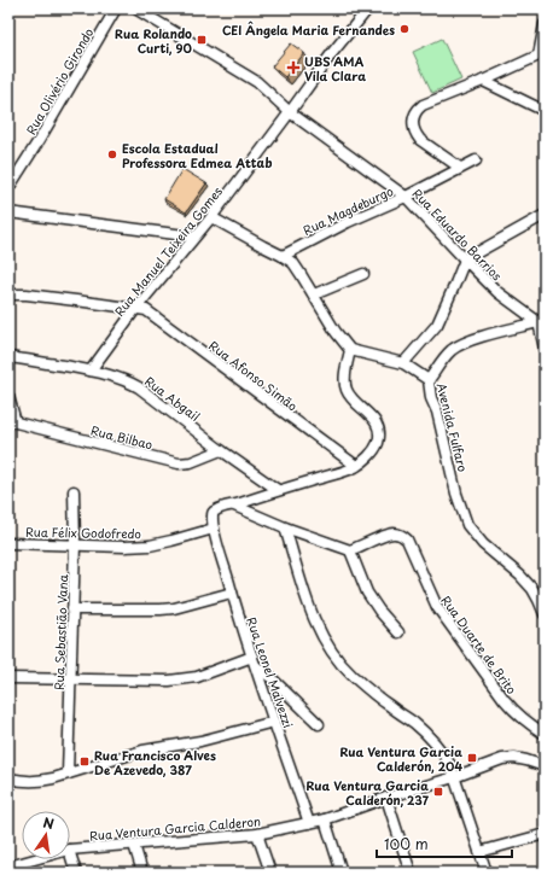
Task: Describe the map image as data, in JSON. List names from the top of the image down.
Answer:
{
  "streets": {
    "street": [
      "Rua Olivério Girondo",
      "Rua Magdeburgo",
      "Rua Eduardo Barrios",
      "Rua Manuel Teixeira Gomes",
      "Rua Afonso Simão",
      "Rua Abgail",
      "Avenida Fulfaro",
      "Rua Bilbao",
      "Rua Félix Godofredo",
      "Rua Sebastião Vana",
      "Rua Duarte de Brito",
      "Rua Leonel Malvezzi",
      "Rua Ventura Garcia Calderon"
    ]
  },
  "crossings": [
    ["Rua Magdeburgo", "Rua Eduardo Barrios"],
    ["Rua Eduardo Barrios", "Rua Manuel Teixeira Gomes"],
    ["Rua Manuel Teixeira Gomes", "Rua Afonso Simão"],
    ["Rua Manuel Teixeira Gomes", "Rua Abgail"],
    ["Rua Abgail", "Rua Bilbao"],
    ["Rua Félix Godofredo", "Rua Sebastião Vana"],
    ["Rua Félix Godofredo", "Rua Leonel Malvezzi"],
    ["Rua Leonel Malvezzi", "Rua Ventura Garcia Calderon"]
  ],
  "places": {
    "other": ["CEI Ângela Maria Fernandes", "Escola Estadual Professora Edmea Attab"],
    "transit": [
      "Rua Rolando Curti, 90",
      "Rua Ventura Garcia Calderón, 204",
      "Rua Francisco Alves De Azevedo, 387",
      "Rua Ventura Garcia Calderón, 237"
    ],
    "health": ["UBS AMA Vila Clara"]
  },
  "scale_bar": "100 m",
  "north": "top"
}
